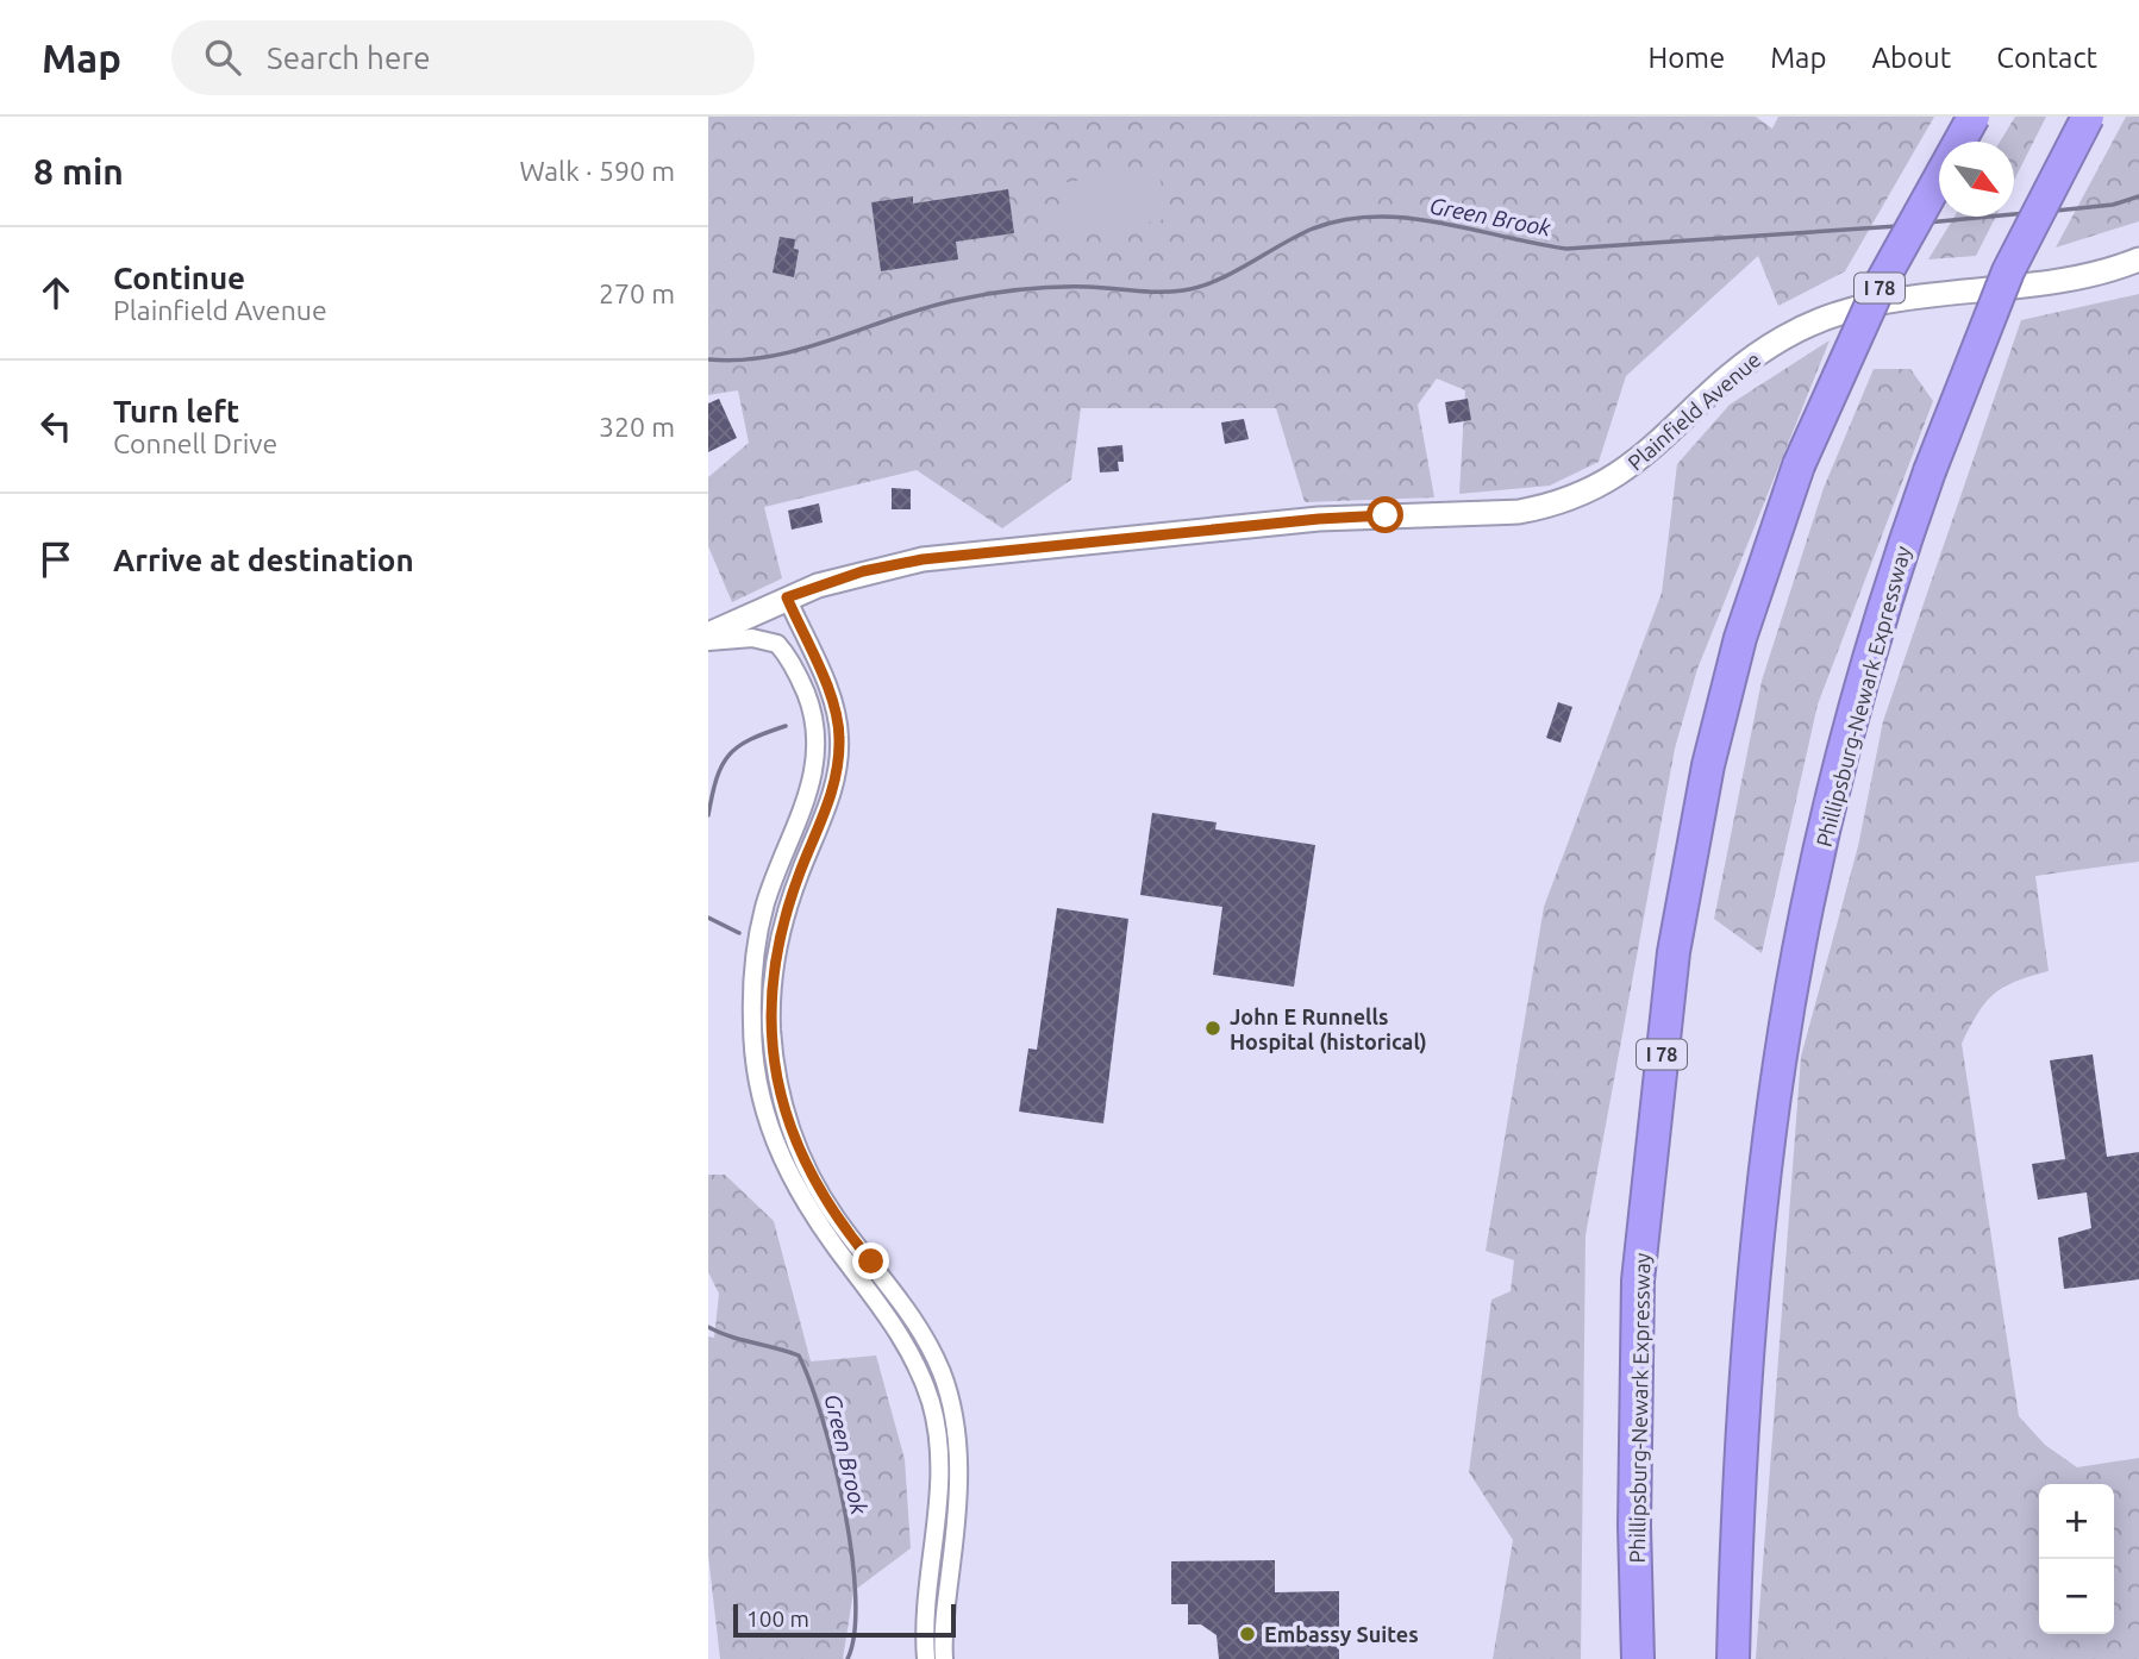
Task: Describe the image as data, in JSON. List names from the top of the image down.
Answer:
{
  "streets": {
    "highway": ["I 78", "Phillipsburg-Newark Expressway"],
    "main road": ["Plainfield Avenue"]
  },
  "water": ["Green Brook"],
  "places": ["John E Runnells Hospital (historical)", "Embassy Suites"],
  "scale_bar": "100 m",
  "north": "bottom right",
  "page": {
    "header": "Map",
    "search": "Search here",
    "nav": [
      "Home",
      "Map",
      "About",
      "Contact"
    ],
    "heading": ["8 min", "Walk · 590 m"],
    "list": [
      ["Continue", "Plainfield Avenue", "270 m"],
      ["Turn left", "Connell Drive", "320 m"],
      "Arrive at destination"
    ],
    "map_buttons": ["+", "−"],
    "scale": "100 m"
  }
}
